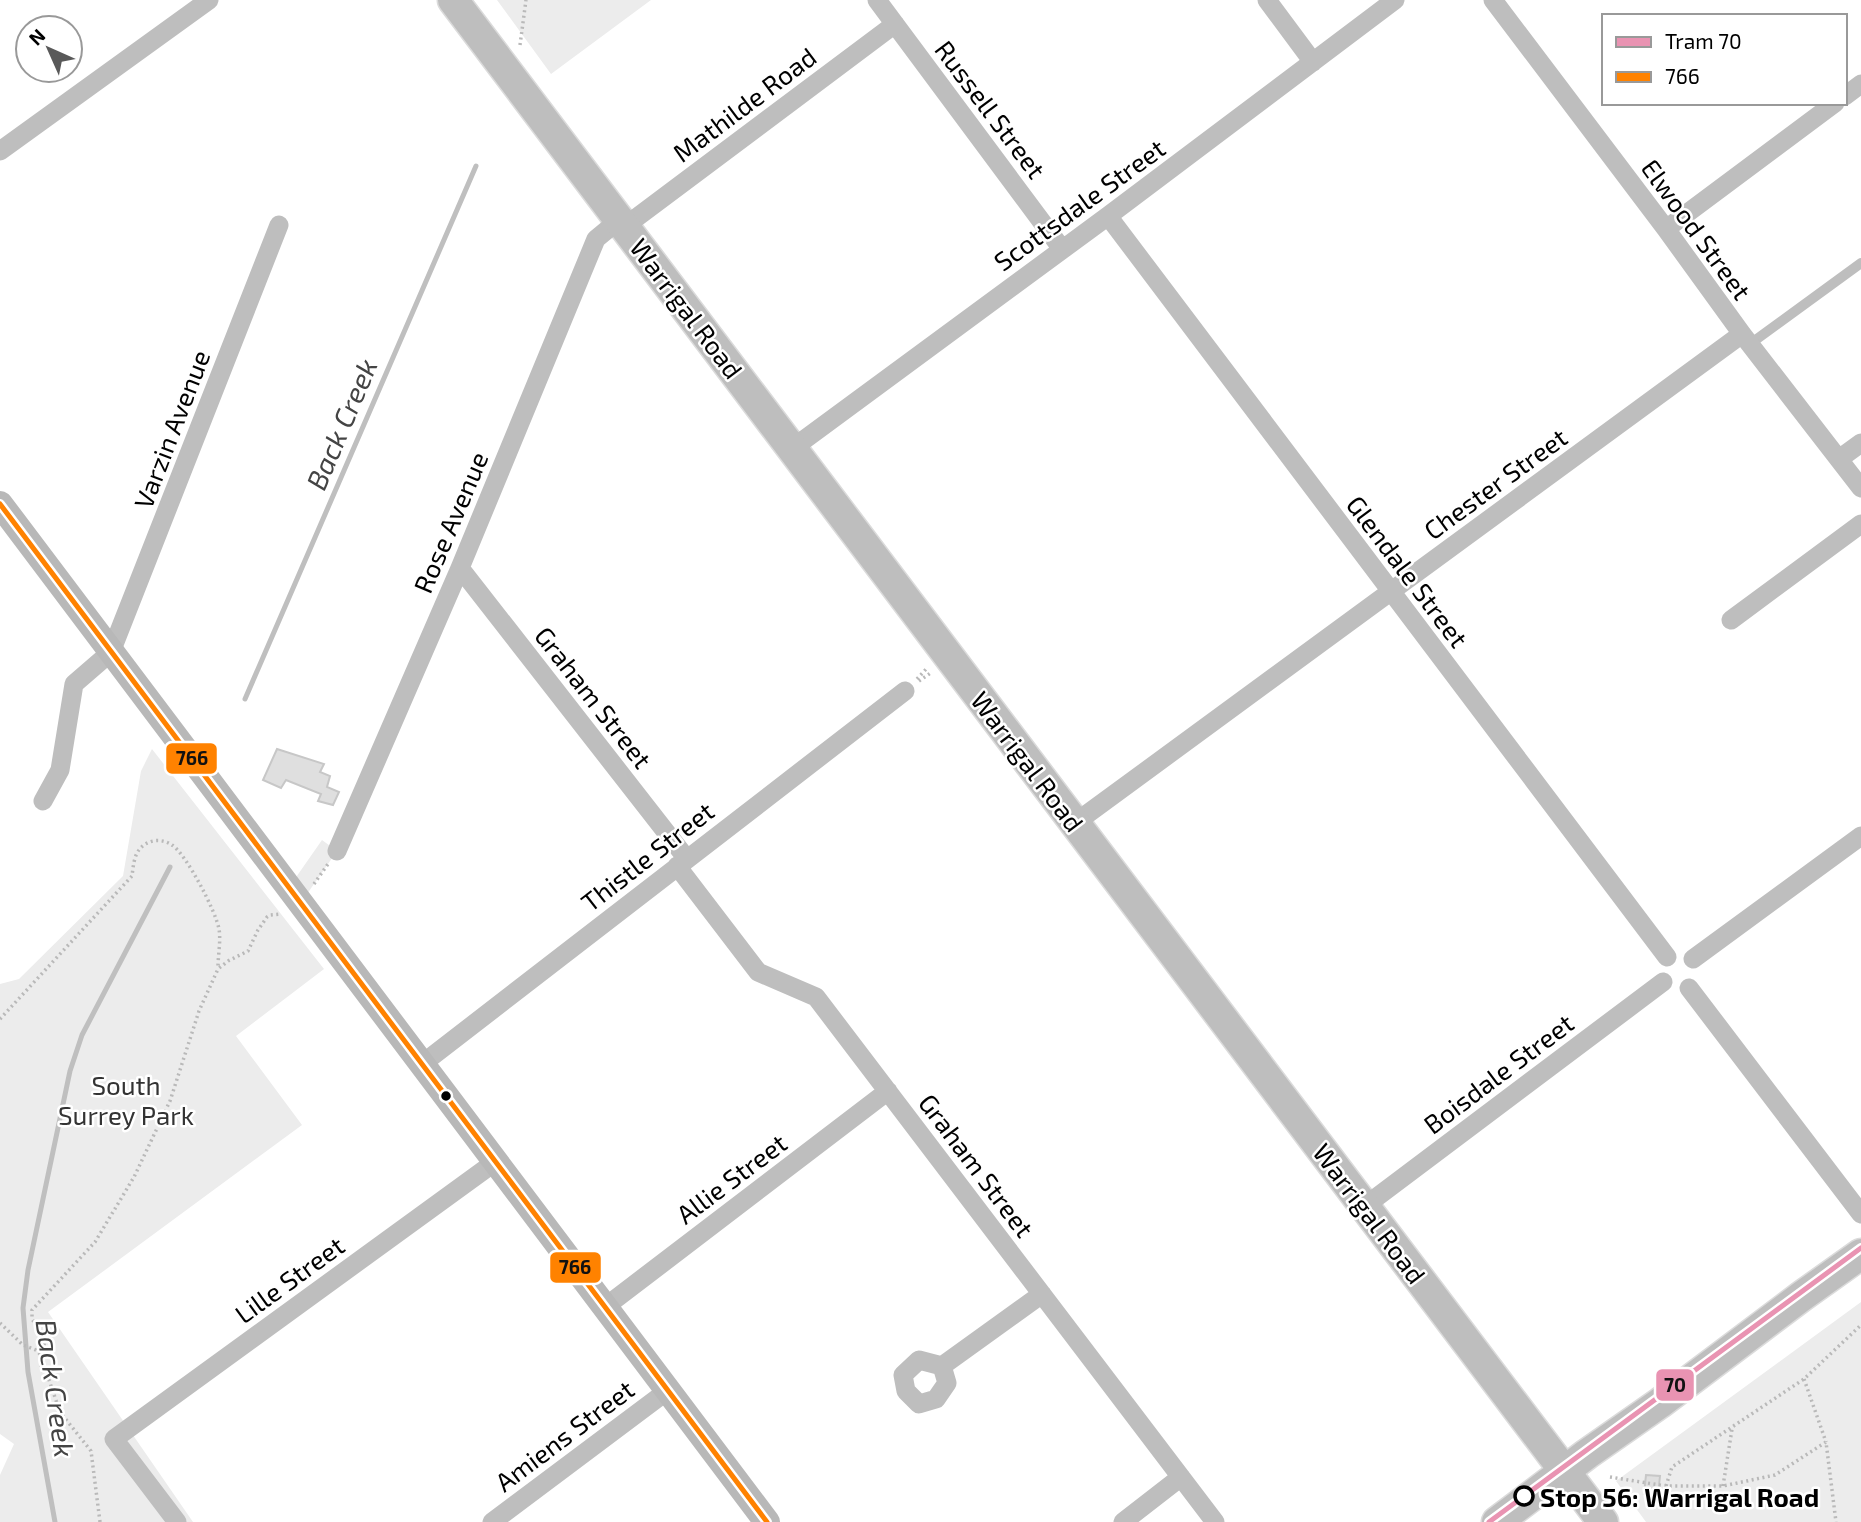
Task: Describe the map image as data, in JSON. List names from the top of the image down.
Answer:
{
  "streets": {
    "main road": ["Warrigal Road"],
    "street": [
      "Mathilde Road",
      "Russell Street",
      "Scottsdale Street",
      "Elwood Street",
      "Varzin Avenue",
      "Chester Street",
      "Rose Avenue",
      "Glendale Street",
      "Graham Street",
      "Thistle Street",
      "Boisdale Street",
      "Allie Street",
      "Lille Street",
      "Amiens Street"
    ]
  },
  "crossings": [
    ["Mathilde Road", "Russell Street"],
    ["Mathilde Road", "Warrigal Road"],
    ["Mathilde Road", "Rose Avenue"],
    ["Russell Street", "Scottsdale Street"],
    ["Scottsdale Street", "Warrigal Road"],
    ["Scottsdale Street", "Glendale Street"],
    ["Elwood Street", "Chester Street"],
    ["Warrigal Road", "Chester Street"],
    ["Warrigal Road", "Rose Avenue"],
    ["Warrigal Road", "Boisdale Street"],
    ["Chester Street", "Glendale Street"],
    ["Rose Avenue", "Graham Street"],
    ["Glendale Street", "Boisdale Street"],
    ["Graham Street", "Thistle Street"],
    ["Graham Street", "Allie Street"]
  ],
  "water": ["Back Creek"],
  "parks": ["South Surrey Park"],
  "places": ["Stop 56: Warrigal Road"],
  "lines": ["transit line 766", "tram line 70"],
  "legend": ["Tram 70", "766"],
  "north": "top left"
}
